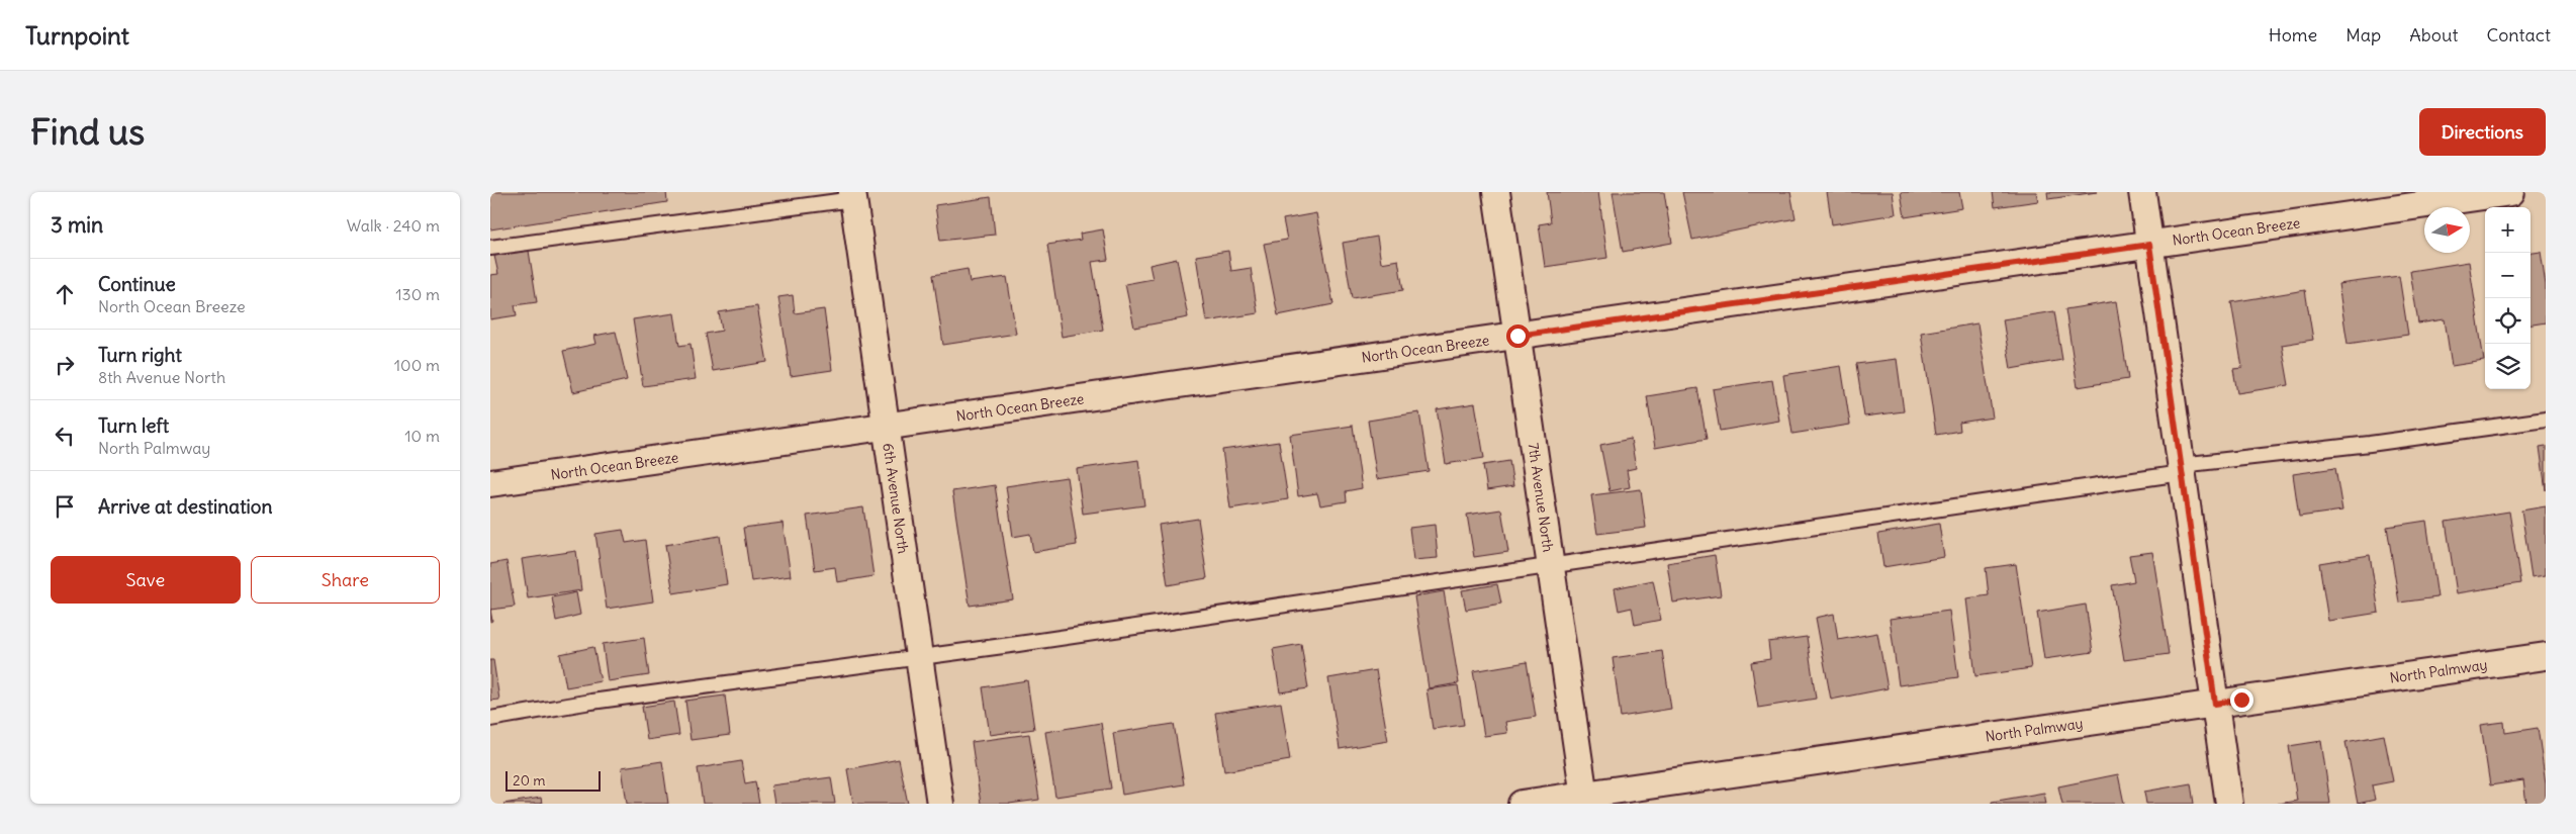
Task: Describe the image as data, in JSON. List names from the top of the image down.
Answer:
{
  "streets": {
    "street": [
      "North Ocean Breeze",
      "7th Avenue North",
      "6th Avenue North",
      "North Palmway"
    ]
  },
  "crossings": [
    ["North Ocean Breeze", "7th Avenue North"],
    ["North Ocean Breeze", "6th Avenue North"],
    ["7th Avenue North", "North Palmway"]
  ],
  "scale_bar": "20 m",
  "north": "right",
  "page": {
    "header": "Turnpoint",
    "nav": [
      "Home",
      "Map",
      "About",
      "Contact"
    ],
    "buttons": [
      "Directions",
      ["Save", "Share"]
    ],
    "title": "Find us",
    "heading": ["3 min", "Walk · 240 m"],
    "map_buttons": ["+", "−"],
    "list": [
      ["Continue", "North Ocean Breeze", "130 m"],
      ["Turn right", "8th Avenue North", "100 m"],
      ["Turn left", "North Palmway", "10 m"],
      "Arrive at destination"
    ],
    "scale": "20 m"
  }
}
